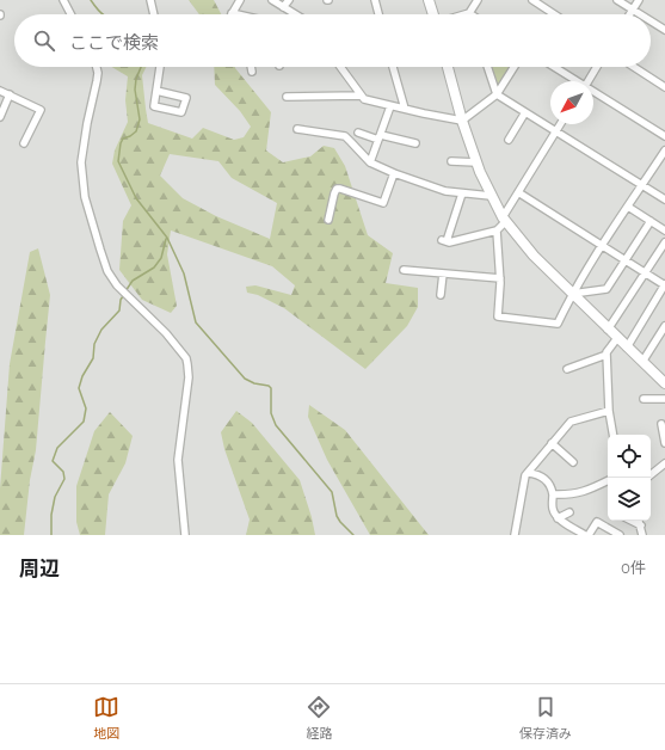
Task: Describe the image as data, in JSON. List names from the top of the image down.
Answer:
{
  "north": "bottom left",
  "page": {
    "search": "ここで検索",
    "heading": ["周辺", "0件"],
    "nav": ["地図", "経路", "保存済み"]
  }
}
